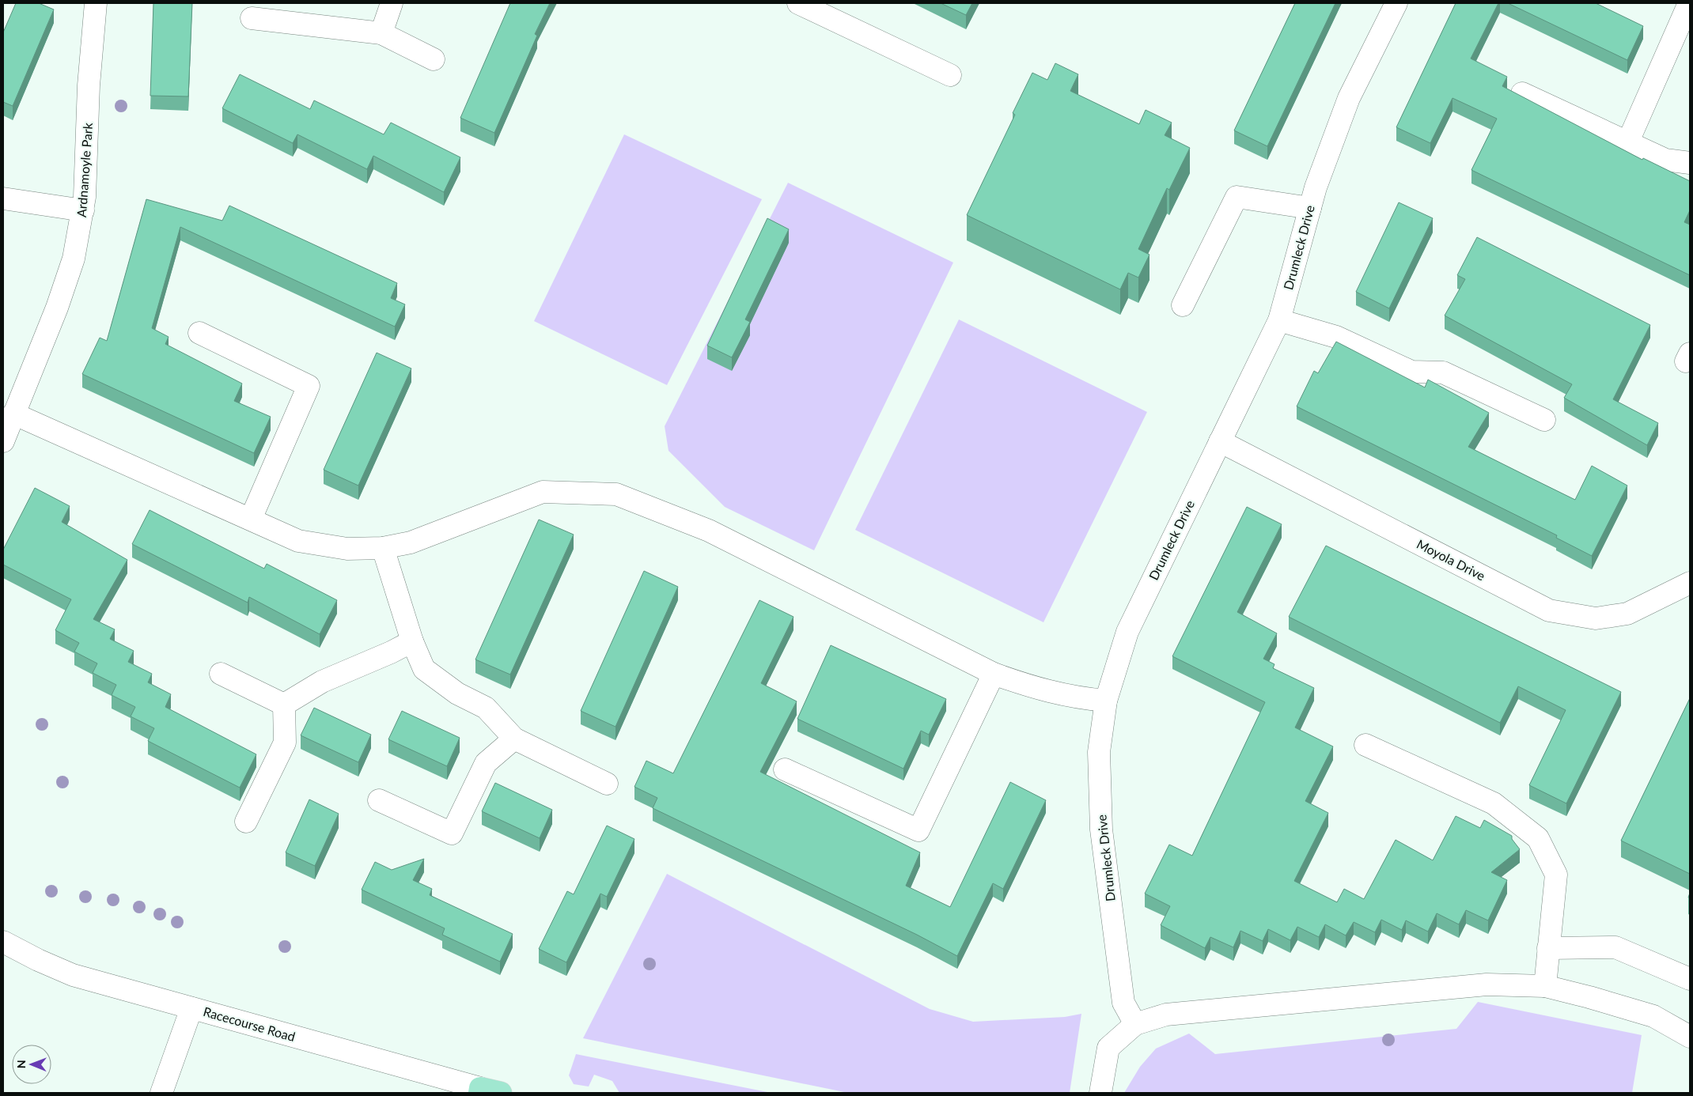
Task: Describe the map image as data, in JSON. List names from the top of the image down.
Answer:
{
  "streets": {
    "main road": ["Racecourse Road"],
    "street": ["Ardnamoyle Park", "Drumleck Drive", "Moyola Drive"]
  },
  "crossings": [
    ["Drumleck Drive", "Moyola Drive"]
  ],
  "north": "left"
}
